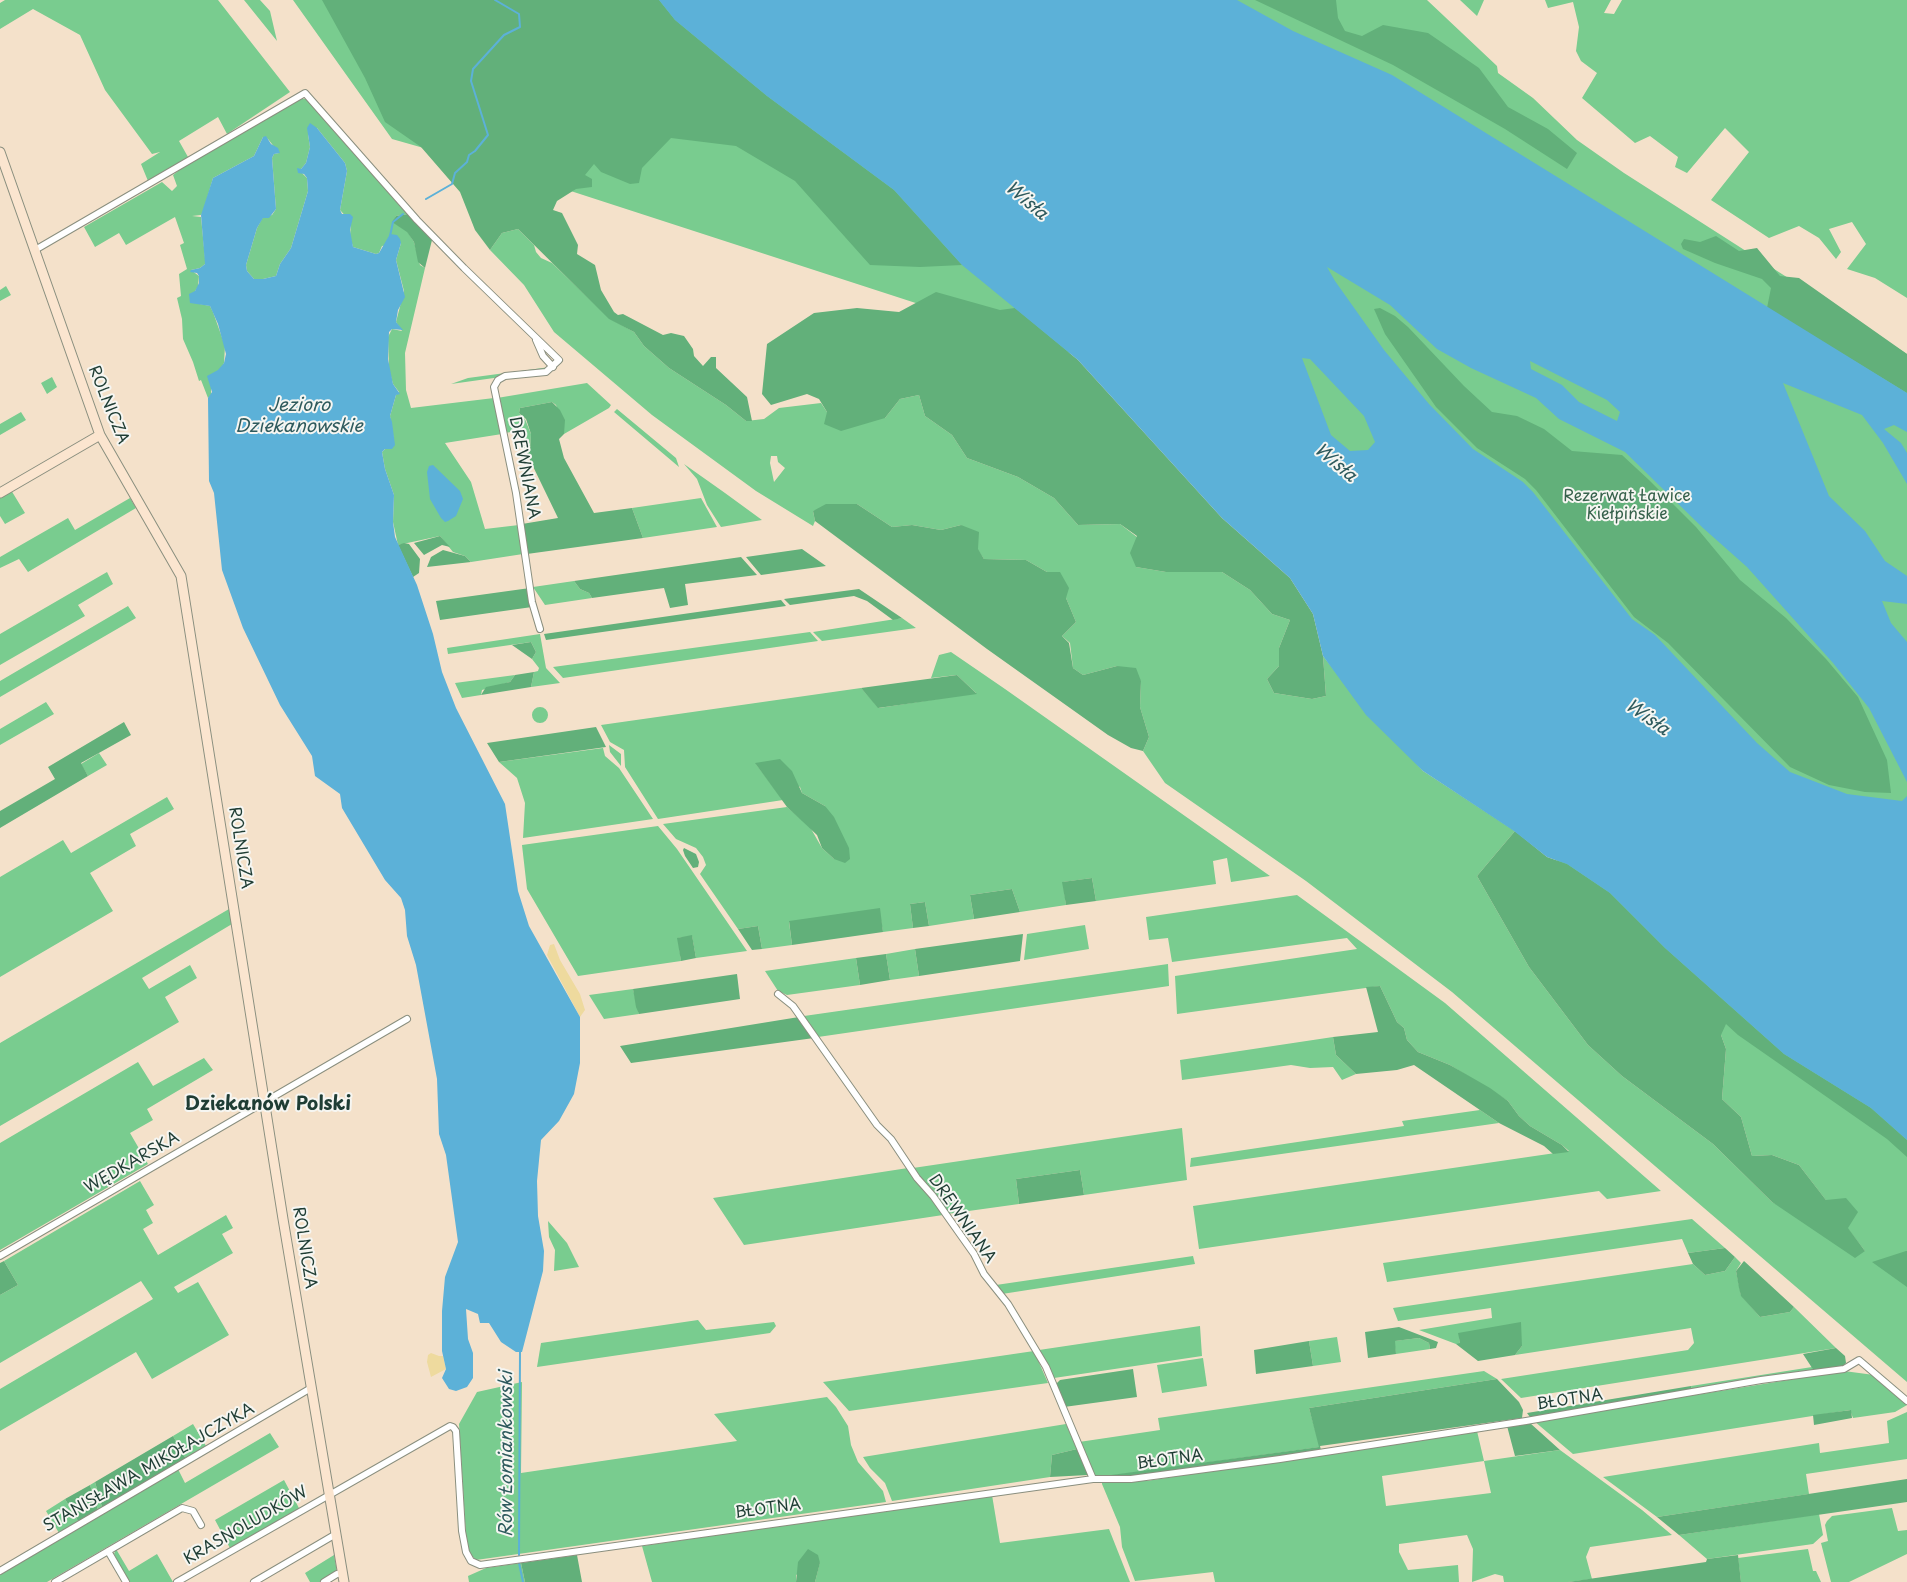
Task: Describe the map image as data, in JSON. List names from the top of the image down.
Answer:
{
  "streets": {
    "street": [
      "ROLNICZA",
      "DREWNIANA",
      "WĘDKARSKA",
      "BŁOTNA",
      "STANISŁAWA MIKOŁAJCZYKA",
      "KRASNOLUDKÓW"
    ]
  },
  "crossings": [
    ["ROLNICZA", "WĘDKARSKA"],
    ["ROLNICZA", "STANISŁAWA MIKOŁAJCZYKA"],
    ["ROLNICZA", "KRASNOLUDKÓW"],
    ["DREWNIANA", "BŁOTNA"],
    ["BŁOTNA", "KRASNOLUDKÓW"]
  ],
  "districts": ["Dziekanów Polski"],
  "water": ["Wisła", "Jezioro Dziekanowskie", "Rów Łomiankowski"],
  "parks": ["Rezerwat Ławice Kiełpińskie"]
}
